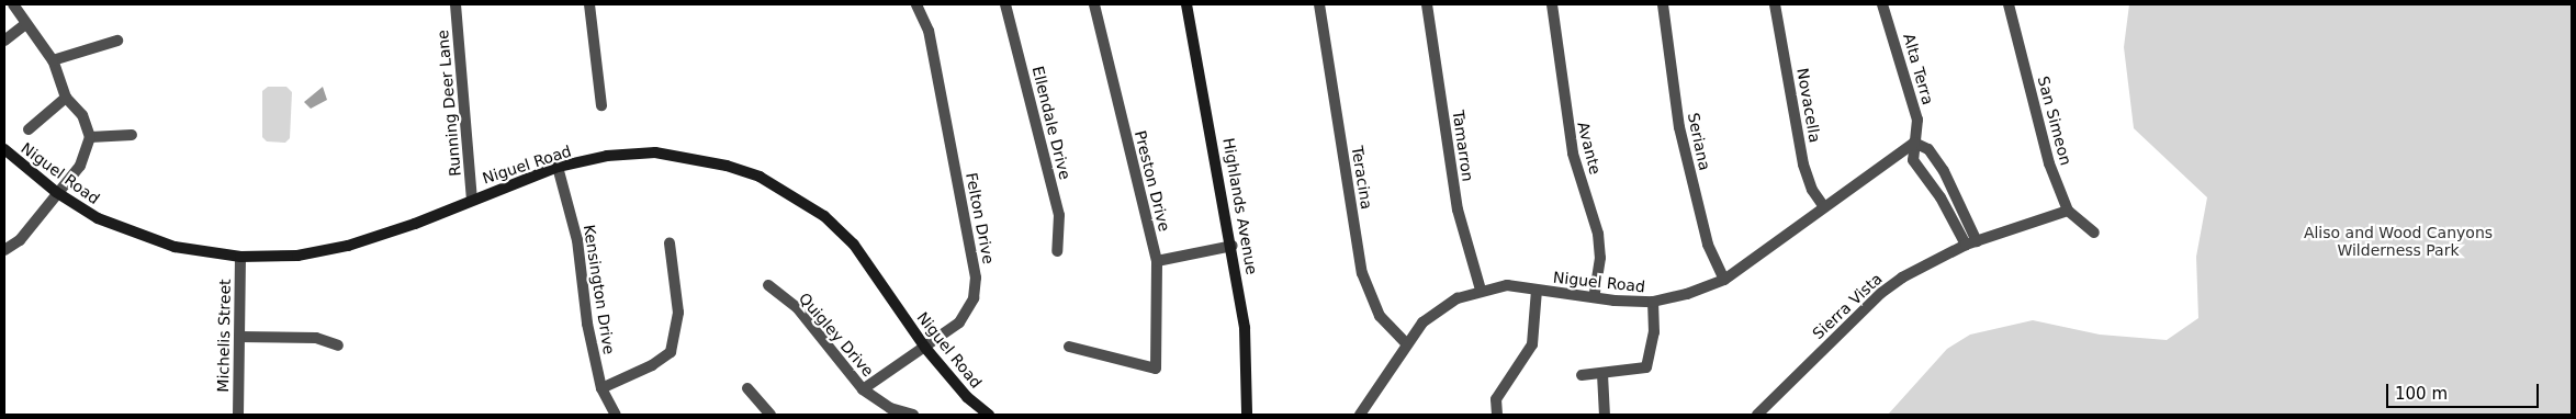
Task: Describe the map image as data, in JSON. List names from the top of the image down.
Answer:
{
  "streets": {
    "main road": ["Niguel Road", "Highlands Avenue"],
    "street": [
      "Alta Terra",
      "Running Deer Lane",
      "Novacella",
      "San Simeon",
      "Ellendale Drive",
      "Seriana",
      "Tamarron",
      "Avante",
      "Teracina",
      "Preston Drive",
      "Felton Drive",
      "Kensington Drive",
      "Sierra Vista",
      "Quigley Drive",
      "Michelis Street"
    ]
  },
  "crossings": [
    ["Alta Terra", "Niguel Road"],
    ["Alta Terra", "Sierra Vista"],
    ["Running Deer Lane", "Niguel Road"],
    ["Novacella", "Niguel Road"],
    ["San Simeon", "Sierra Vista"],
    ["Seriana", "Niguel Road"],
    ["Tamarron", "Niguel Road"],
    ["Avante", "Niguel Road"],
    ["Niguel Road", "Teracina"],
    ["Niguel Road", "Felton Drive"],
    ["Niguel Road", "Kensington Drive"],
    ["Niguel Road", "Michelis Street"],
    ["Felton Drive", "Quigley Drive"]
  ],
  "parks": ["Aliso and Wood Canyons Wilderness Park"],
  "scale_bar": "100 m"
}
